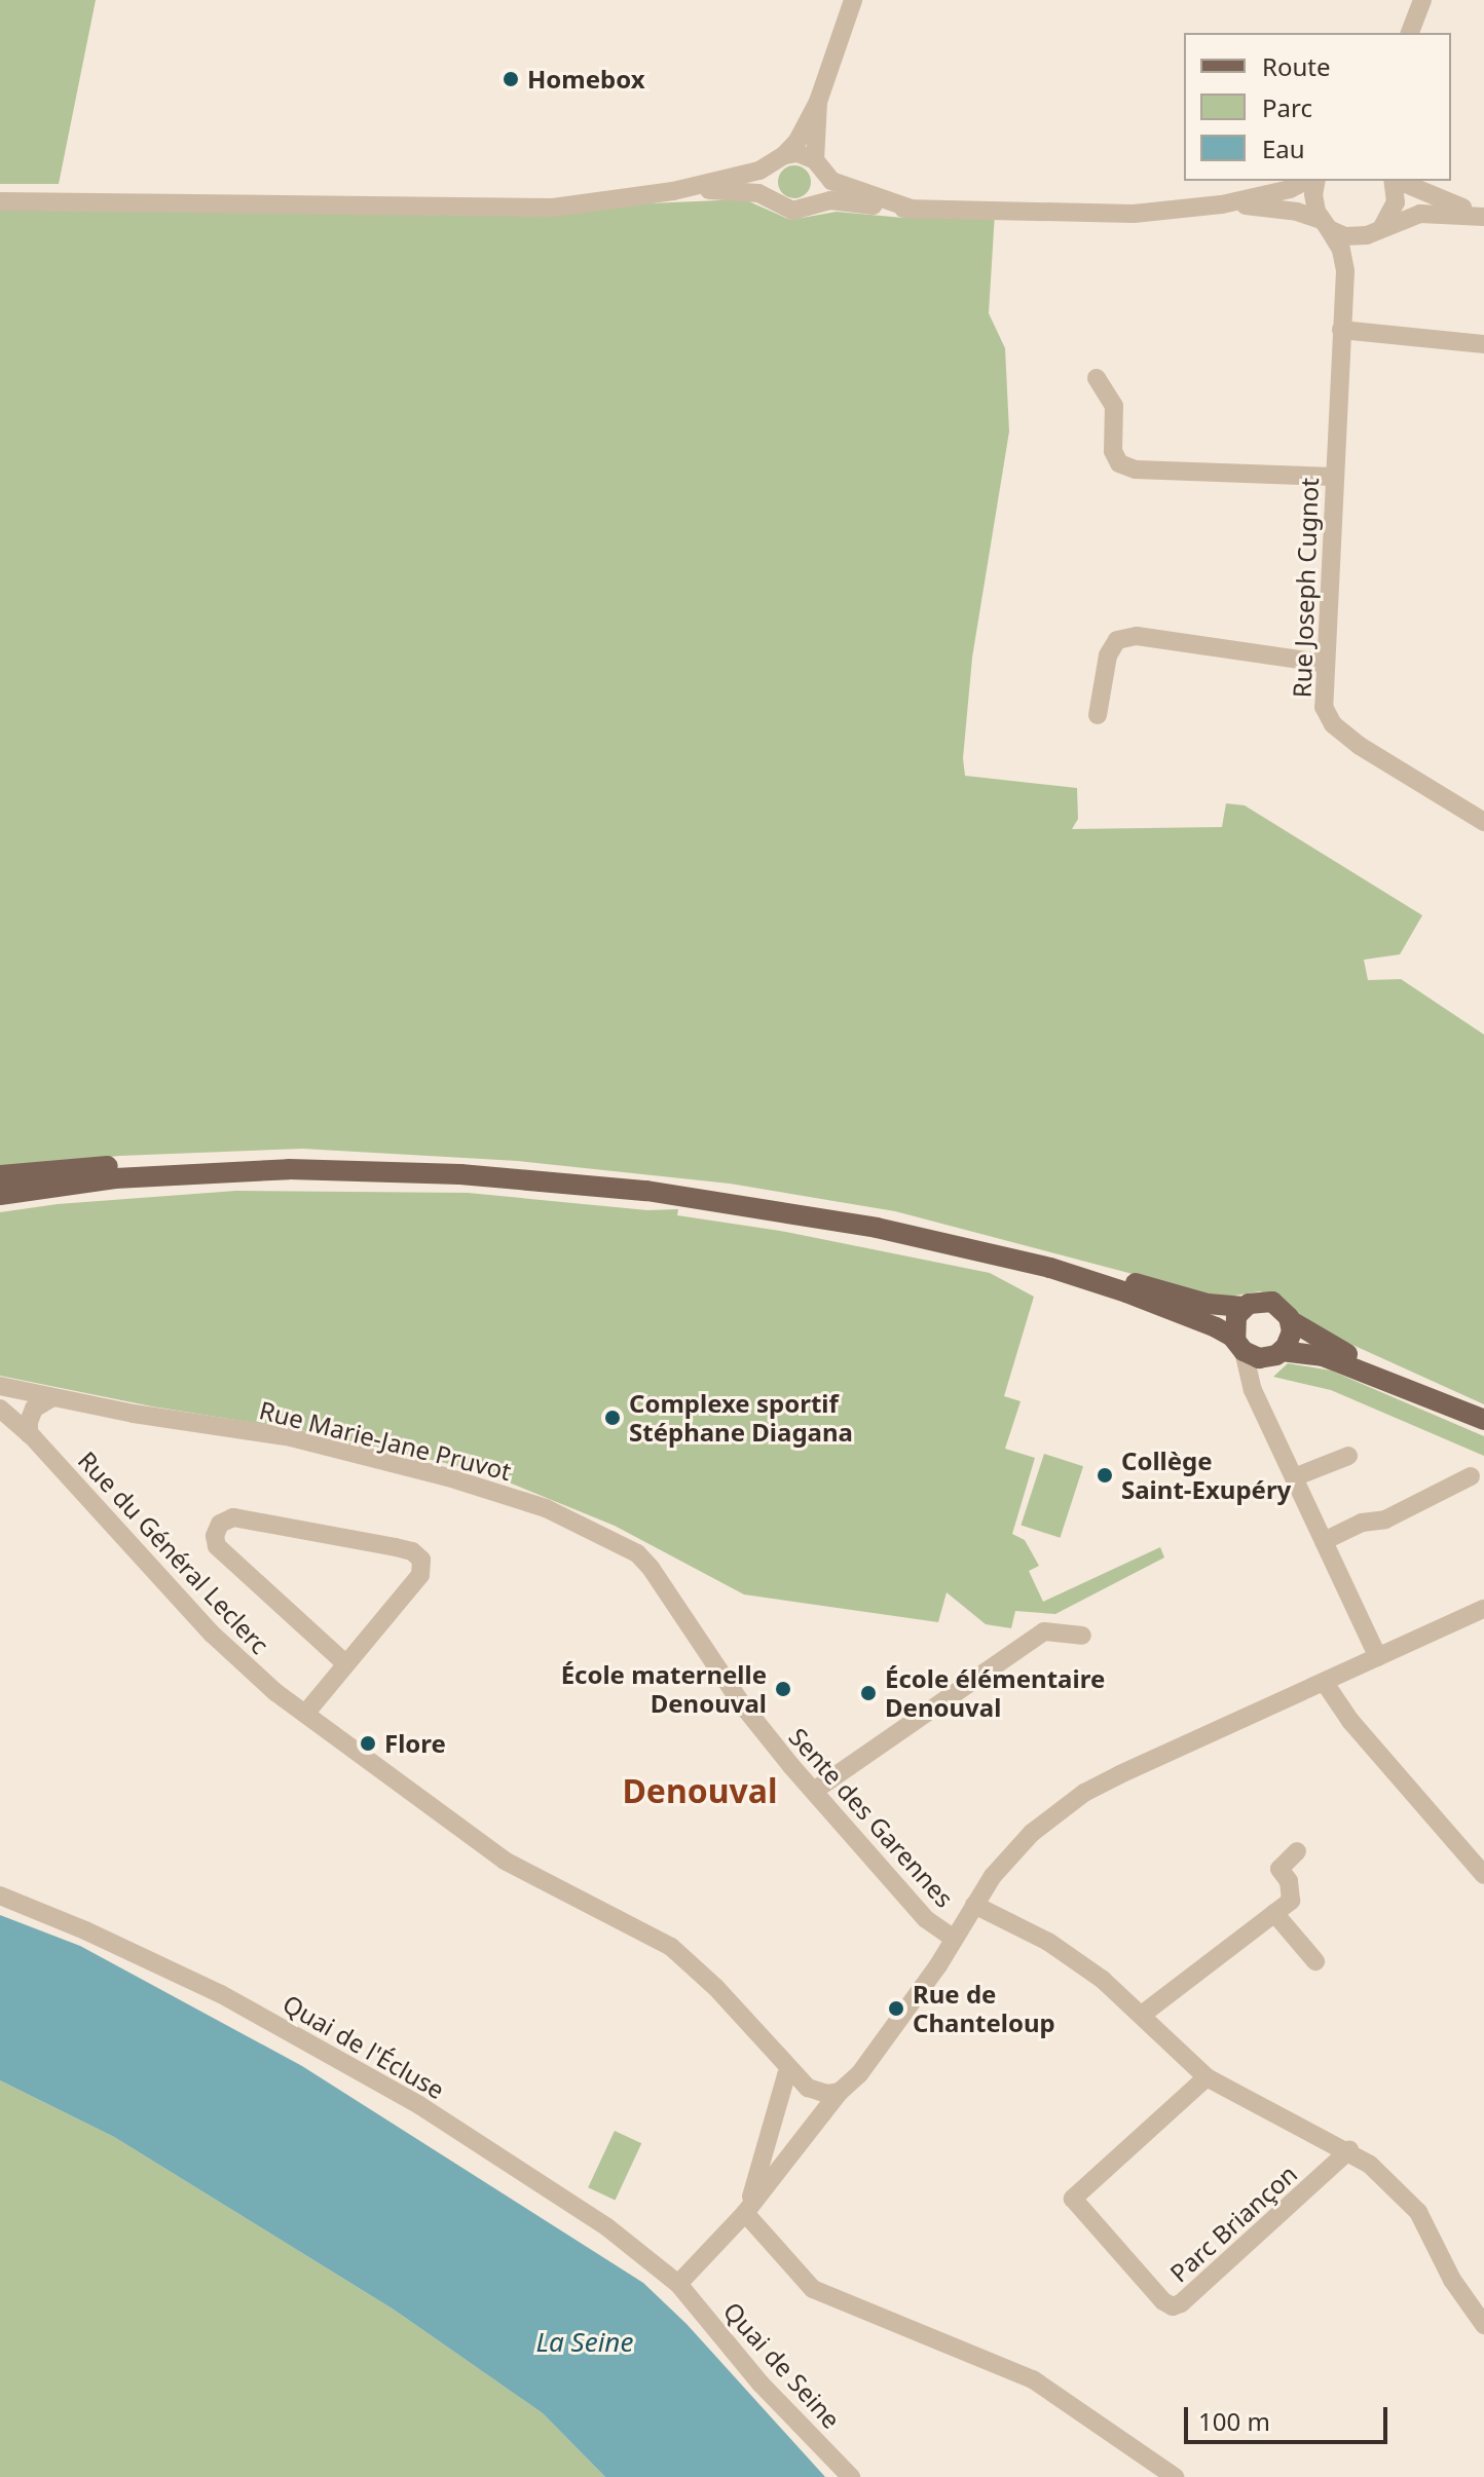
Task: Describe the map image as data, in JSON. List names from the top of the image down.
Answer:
{
  "streets": {
    "street": [
      "Rue Joseph Cugnot",
      "Rue Marie-Jane Pruvot",
      "Rue du Général Leclerc",
      "Sente des Garennes",
      "Quai de l'Écluse",
      "Parc Briançon",
      "Quai de Seine"
    ]
  },
  "crossings": [
    ["Rue Marie-Jane Pruvot", "Sente des Garennes"],
    ["Quai de l'Écluse", "Quai de Seine"]
  ],
  "districts": ["Denouval"],
  "water": ["La Seine"],
  "places": [
    "Homebox",
    "Complexe sportif Stéphane Diagana",
    "Collège Saint-Exupéry",
    "École maternelle Denouval",
    "École élémentaire Denouval",
    "Flore",
    "Rue de Chanteloup"
  ],
  "legend": ["Route", "Parc", "Eau"],
  "scale_bar": "100 m"
}
